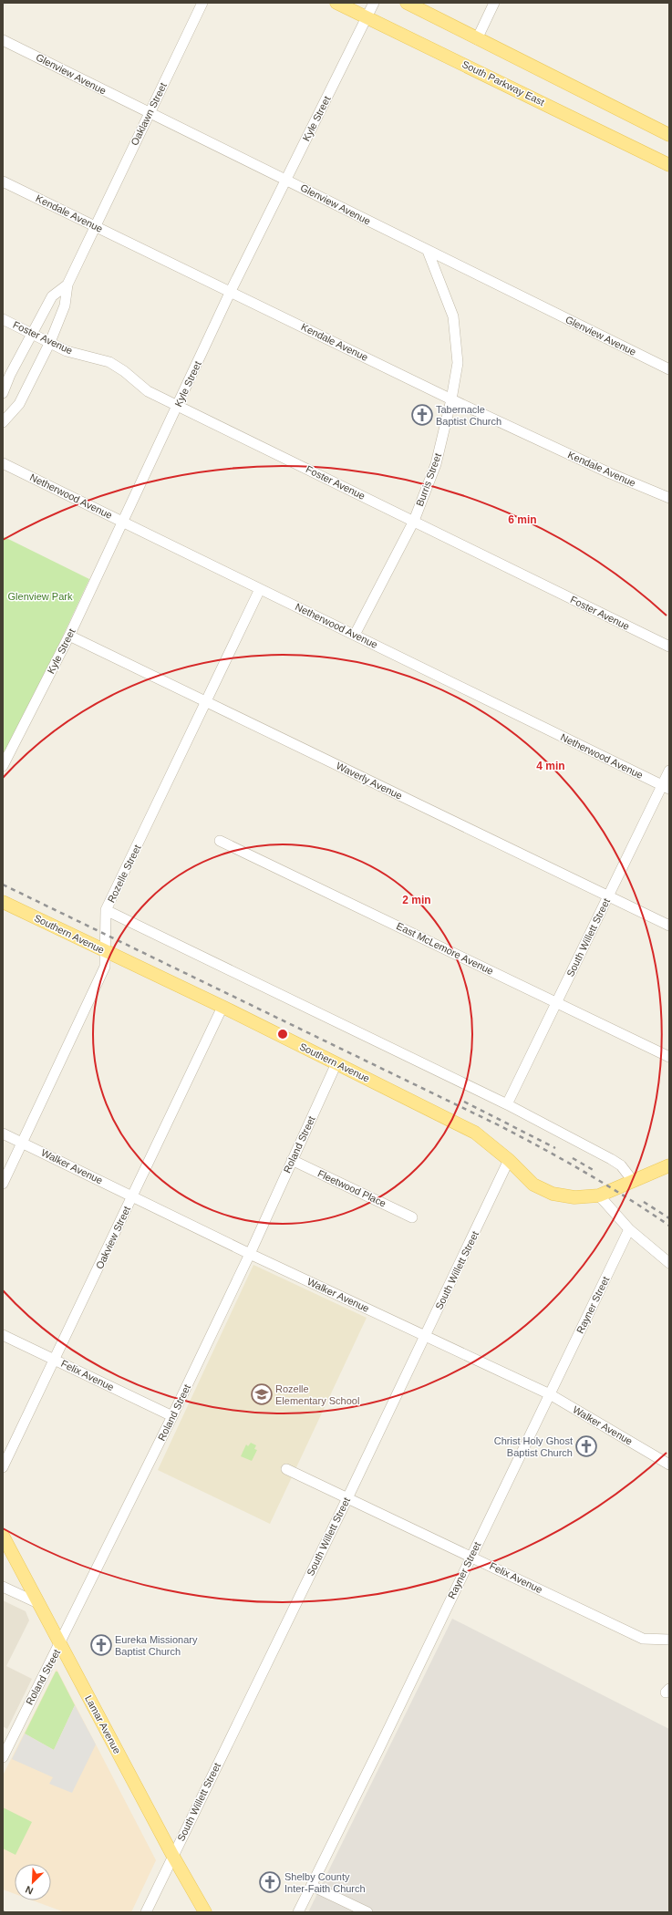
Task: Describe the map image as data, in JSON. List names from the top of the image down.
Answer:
{
  "streets": {
    "main road": ["South Parkway East", "Southern Avenue", "Lamar Avenue"],
    "street": [
      "Glenview Avenue",
      "Oaklawn Street",
      "Kyle Street",
      "Kendale Avenue",
      "Foster Avenue",
      "Burris Street",
      "Netherwood Avenue",
      "Waverly Avenue",
      "Rozelle Street",
      "South Willett Street",
      "East McLemore Avenue",
      "Roland Street",
      "Walker Avenue",
      "Fleetwood Place",
      "Oakview Street",
      "Rayner Street",
      "Felix Avenue"
    ]
  },
  "crossings": [
    ["Glenview Avenue", "Oaklawn Street"],
    ["Glenview Avenue", "Kyle Street"],
    ["Glenview Avenue", "Burris Street"],
    ["South Parkway East", "Kyle Street"],
    ["Oaklawn Street", "Kendale Avenue"],
    ["Kyle Street", "Kendale Avenue"],
    ["Kyle Street", "Foster Avenue"],
    ["Kyle Street", "Netherwood Avenue"],
    ["Kyle Street", "Waverly Avenue"],
    ["Kendale Avenue", "Burris Street"],
    ["Foster Avenue", "Burris Street"],
    ["Burris Street", "Netherwood Avenue"],
    ["Netherwood Avenue", "Rozelle Street"],
    ["Netherwood Avenue", "South Willett Street"],
    ["Waverly Avenue", "Rozelle Street"],
    ["Waverly Avenue", "South Willett Street"],
    ["Rozelle Street", "Southern Avenue"],
    ["Rozelle Street", "Walker Avenue"],
    ["Southern Avenue", "South Willett Street"],
    ["Southern Avenue", "Roland Street"],
    ["Southern Avenue", "Oakview Street"],
    ["South Willett Street", "East McLemore Avenue"],
    ["South Willett Street", "Walker Avenue"],
    ["South Willett Street", "Felix Avenue"],
    ["South Willett Street", "Lamar Avenue"],
    ["Roland Street", "Walker Avenue"],
    ["Roland Street", "Fleetwood Place"],
    ["Roland Street", "Felix Avenue"],
    ["Roland Street", "Lamar Avenue"],
    ["Walker Avenue", "Oakview Street"],
    ["Walker Avenue", "Rayner Street"],
    ["Oakview Street", "Felix Avenue"],
    ["Rayner Street", "Felix Avenue"]
  ],
  "parks": ["Glenview Park"],
  "places": {
    "church": [
      "Tabernacle Baptist Church",
      "Christ Holy Ghost Baptist Church",
      "Eureka Missionary Baptist Church",
      "Shelby County Inter-Faith Church"
    ],
    "school or university": ["Rozelle Elementary School"]
  },
  "north": "bottom left",
  "rings": ["6 min", "4 min", "2 min"]
}
